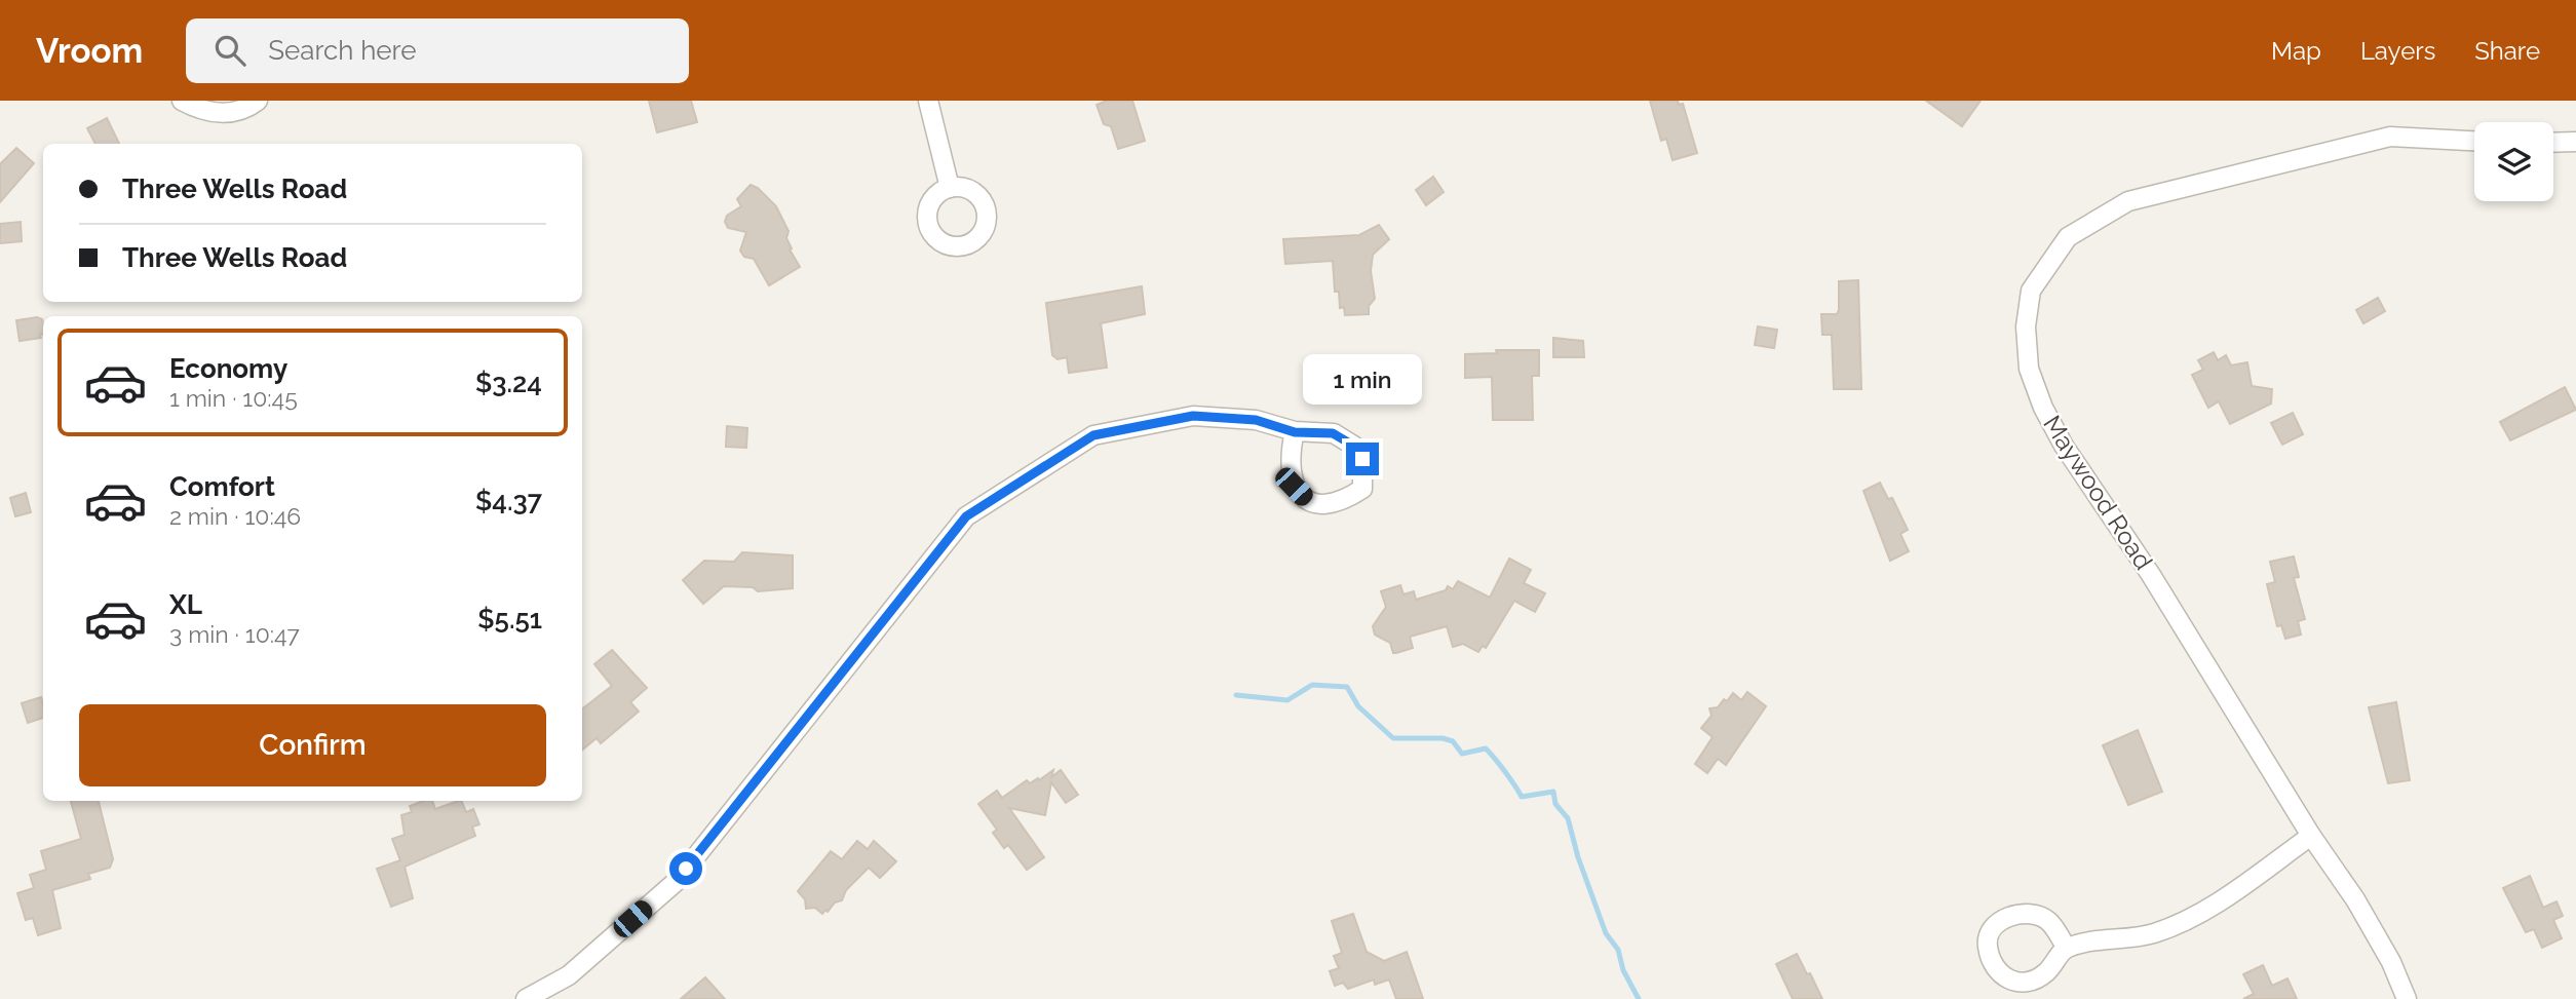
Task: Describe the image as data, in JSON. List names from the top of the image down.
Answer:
{
  "streets": {
    "street": ["Maywood Road"]
  },
  "page": {
    "header": "Vroom",
    "search": "Search here",
    "nav": ["Map", "Layers", "Share"],
    "banner": ["Three Wells Road", "Three Wells Road"],
    "list": [
      {
        "name": "Economy",
        "note": "1 min · 10:45",
        "value": "$3.24"
      },
      {
        "name": "Comfort",
        "note": "2 min · 10:46",
        "value": "$4.37"
      },
      {
        "name": "XL",
        "note": "3 min · 10:47",
        "value": "$5.51"
      }
    ],
    "bubble": "1 min",
    "buttons": "Confirm"
  }
}
